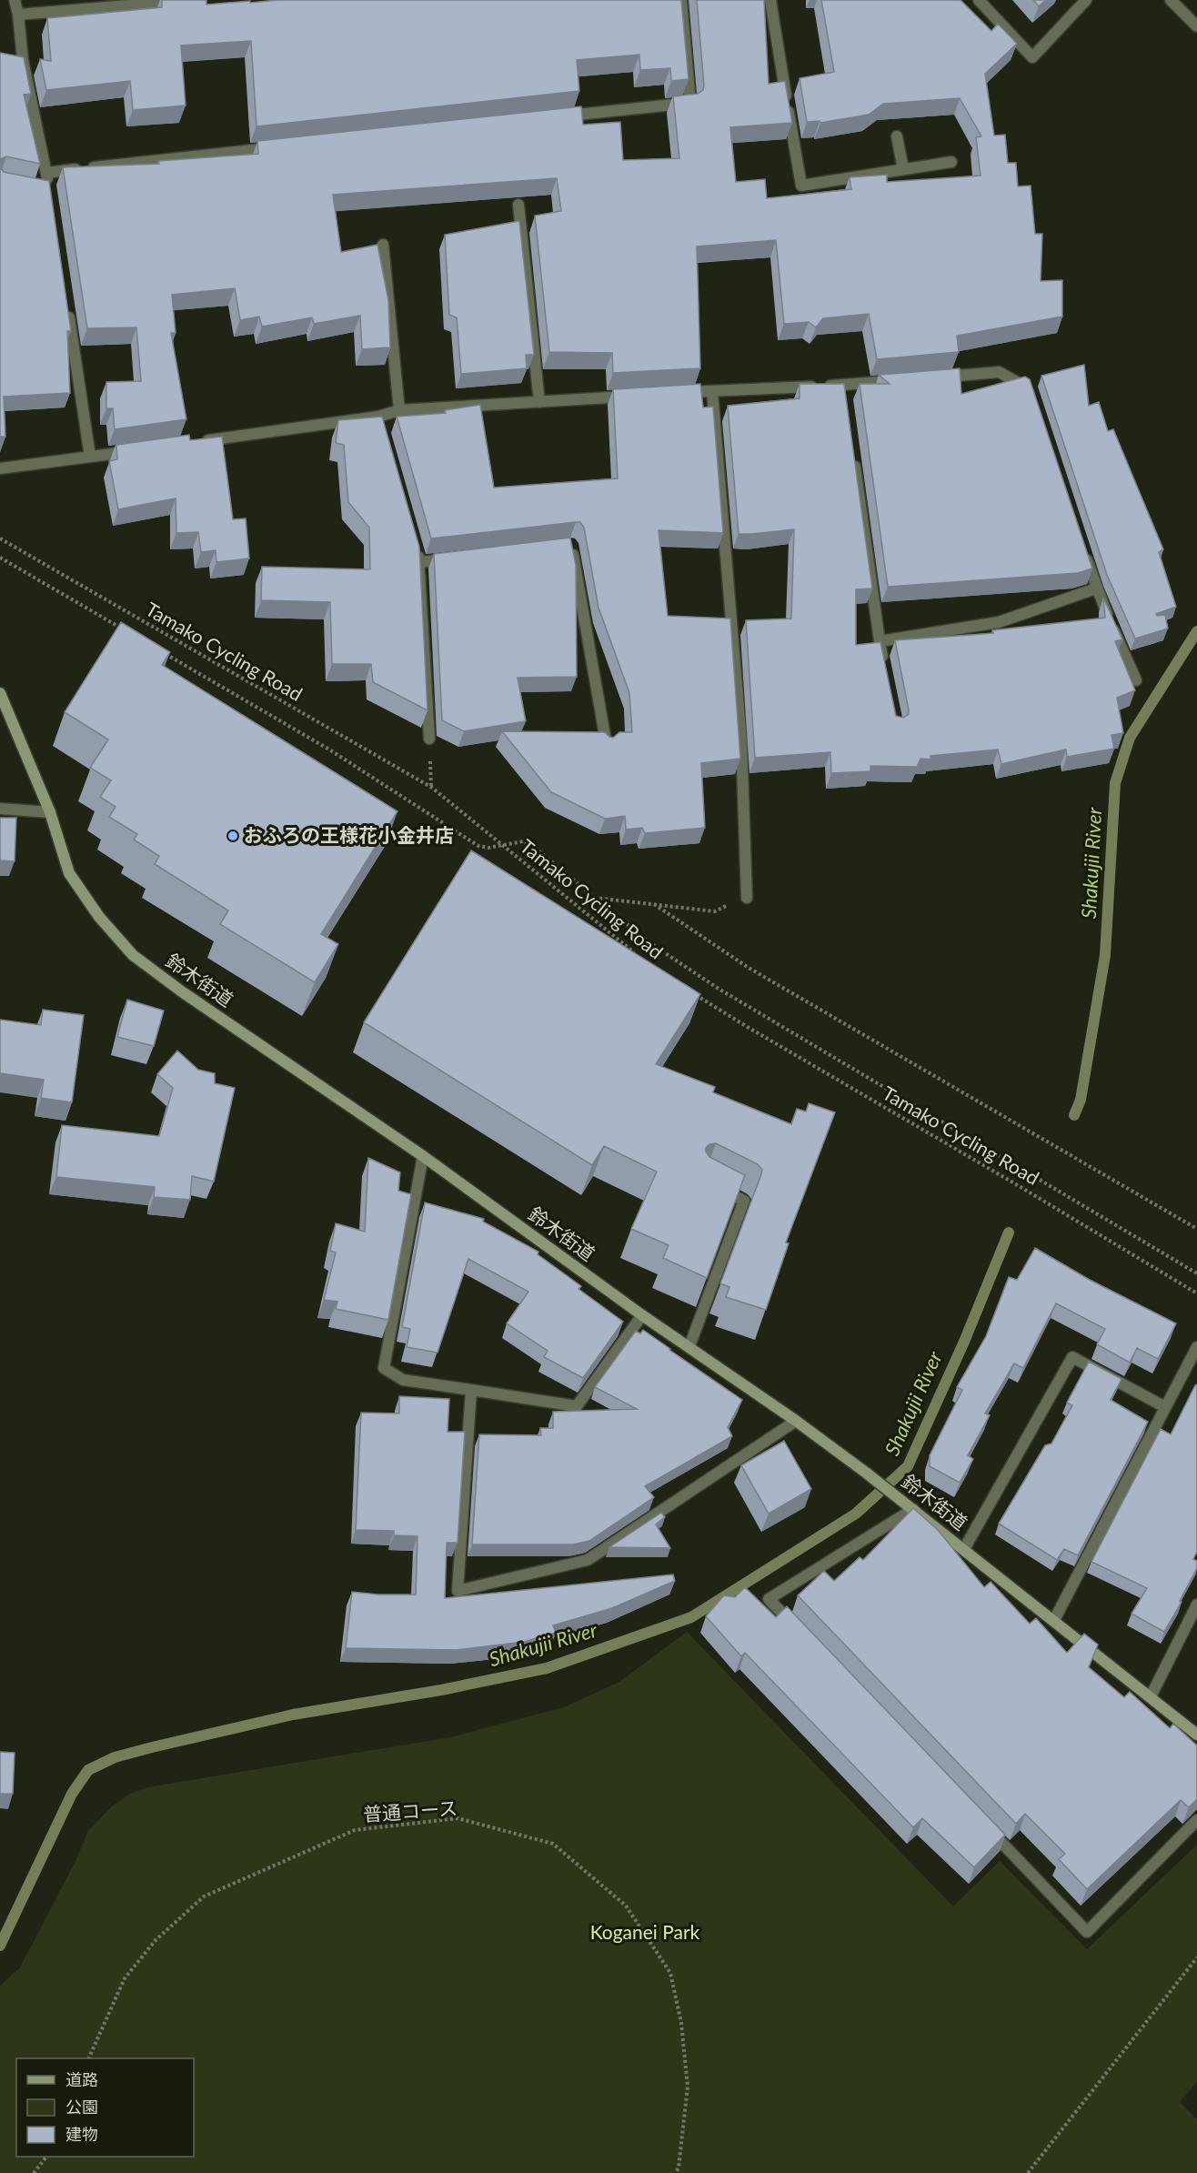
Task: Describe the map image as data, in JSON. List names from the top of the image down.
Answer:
{
  "streets": {
    "street": ["鈴木街道"],
    "path": ["Tamako Cycling Road", "普通コース"]
  },
  "water": ["Shakujii River"],
  "parks": ["Koganei Park"],
  "places": ["おふろの王様花小金井店"],
  "legend": ["道路", "公園", "建物"]
}
